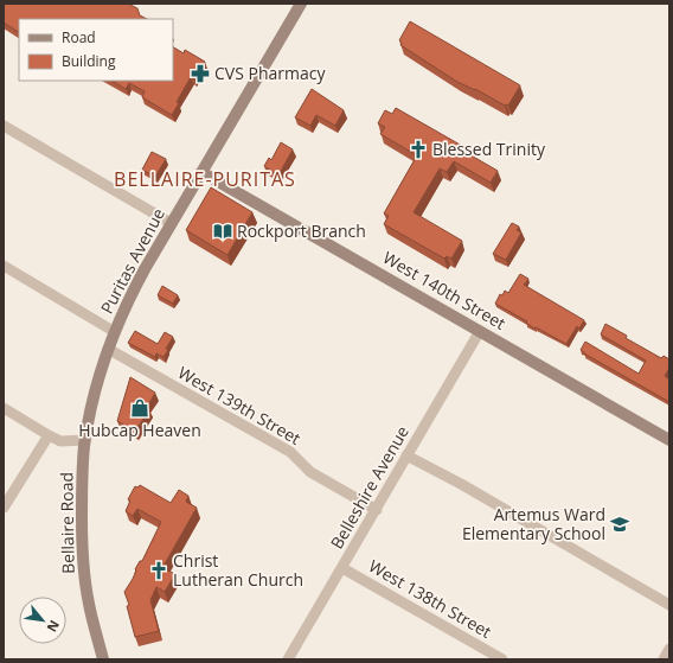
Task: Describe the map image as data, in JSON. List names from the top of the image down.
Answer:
{
  "streets": {
    "street": [
      "Puritas Avenue",
      "West 140th Street",
      "West 139th Street",
      "Belleshire Avenue",
      "Bellaire Road",
      "West 138th Street"
    ]
  },
  "crossings": [
    ["Puritas Avenue", "West 140th Street"],
    ["Puritas Avenue", "West 139th Street"],
    ["Puritas Avenue", "Bellaire Road"],
    ["West 140th Street", "Belleshire Avenue"],
    ["West 139th Street", "Belleshire Avenue"],
    ["Belleshire Avenue", "West 138th Street"]
  ],
  "districts": ["BELLAIRE-PURITAS"],
  "places": {
    "pharmacy": ["CVS Pharmacy"],
    "church": ["Blessed Trinity", "Christ Lutheran Church"],
    "library": ["Rockport Branch"],
    "shop": ["Hubcap Heaven"],
    "school or university": ["Artemus Ward Elementary School"]
  },
  "legend": ["Road", "Building"],
  "north": "bottom right"
}
